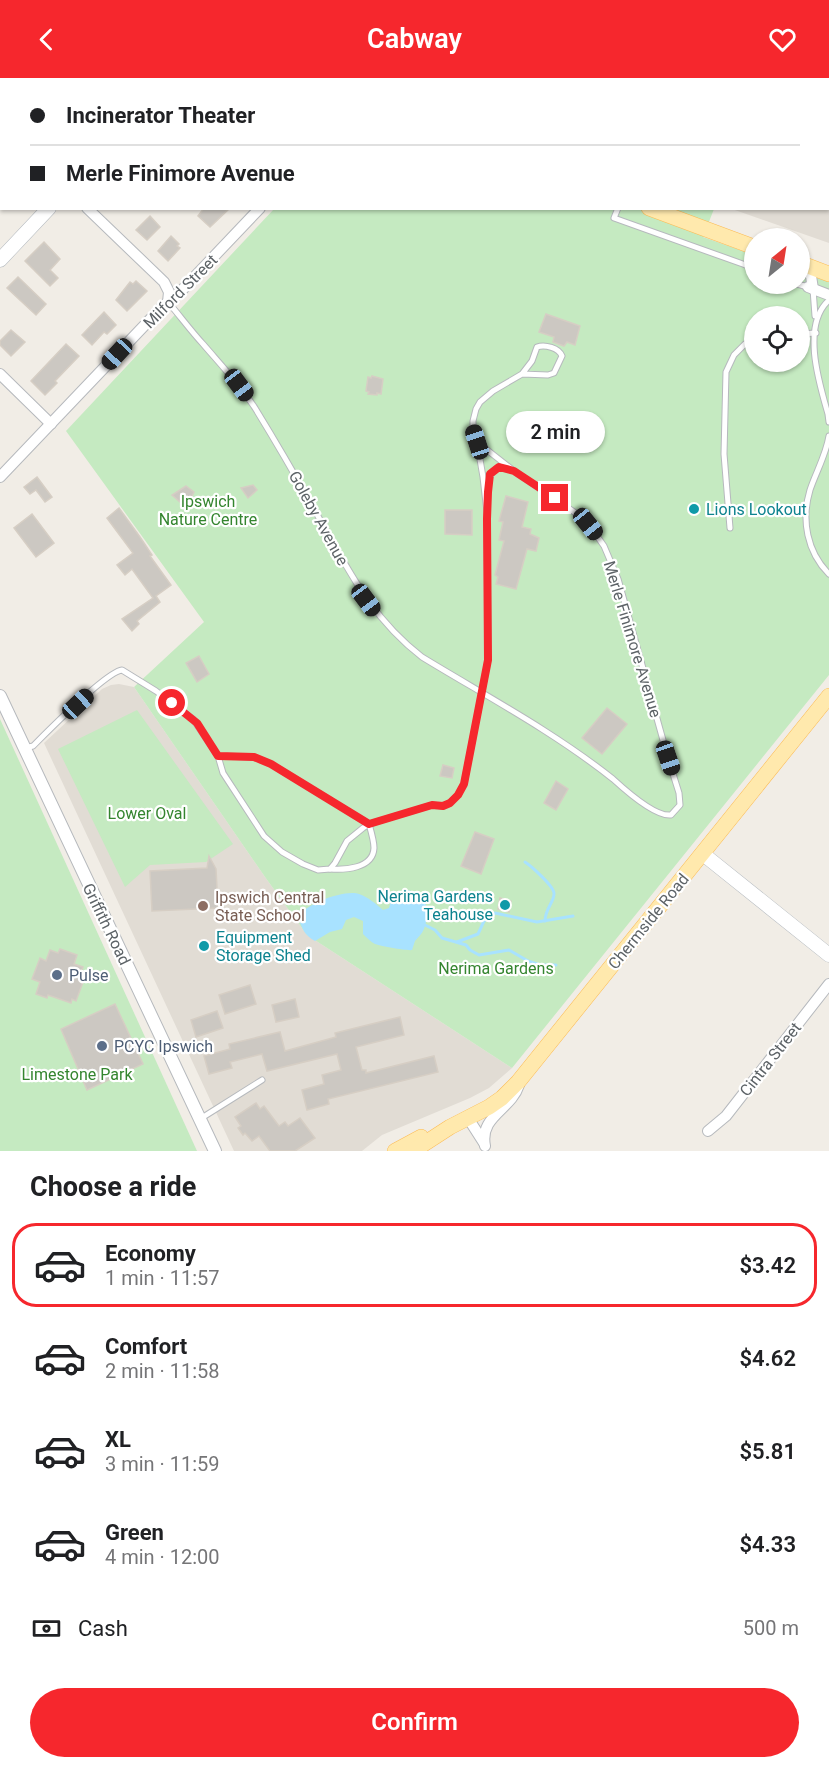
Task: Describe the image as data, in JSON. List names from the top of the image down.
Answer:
{
  "streets": {
    "main road": ["Chermside Road"],
    "street": ["Milford Street", "Griffith Road", "Cintra Street"],
    "lane": ["Goleby Avenue", "Merle Finimore Avenue"]
  },
  "crossings": [
    ["Milford Street", "Goleby Avenue"],
    ["Goleby Avenue", "Merle Finimore Avenue"]
  ],
  "parks": [
    "Ipswich Nature Centre",
    "Lower Oval",
    "Nerima Gardens",
    "Limestone Park"
  ],
  "places": [
    "Lions Lookout",
    "Nerima Gardens Teahouse",
    "Ipswich Central State School",
    "Equipment Storage Shed",
    "Pulse",
    "PCYC Ipswich"
  ],
  "north": "top right",
  "page": {
    "header": "Cabway",
    "banner": ["Incinerator Theater", "Merle Finimore Avenue"],
    "bubble": "2 min",
    "heading": "Choose a ride",
    "list": [
      {
        "name": "Economy",
        "note": "1 min · 11:57",
        "value": "$3.42"
      },
      {
        "name": "Comfort",
        "note": "2 min · 11:58",
        "value": "$4.62"
      },
      {
        "name": "XL",
        "note": "3 min · 11:59",
        "value": "$5.81"
      },
      {
        "name": "Green",
        "note": "4 min · 12:00",
        "value": "$4.33"
      }
    ],
    "pay": ["Cash", "500 m"],
    "buttons": "Confirm"
  }
}
